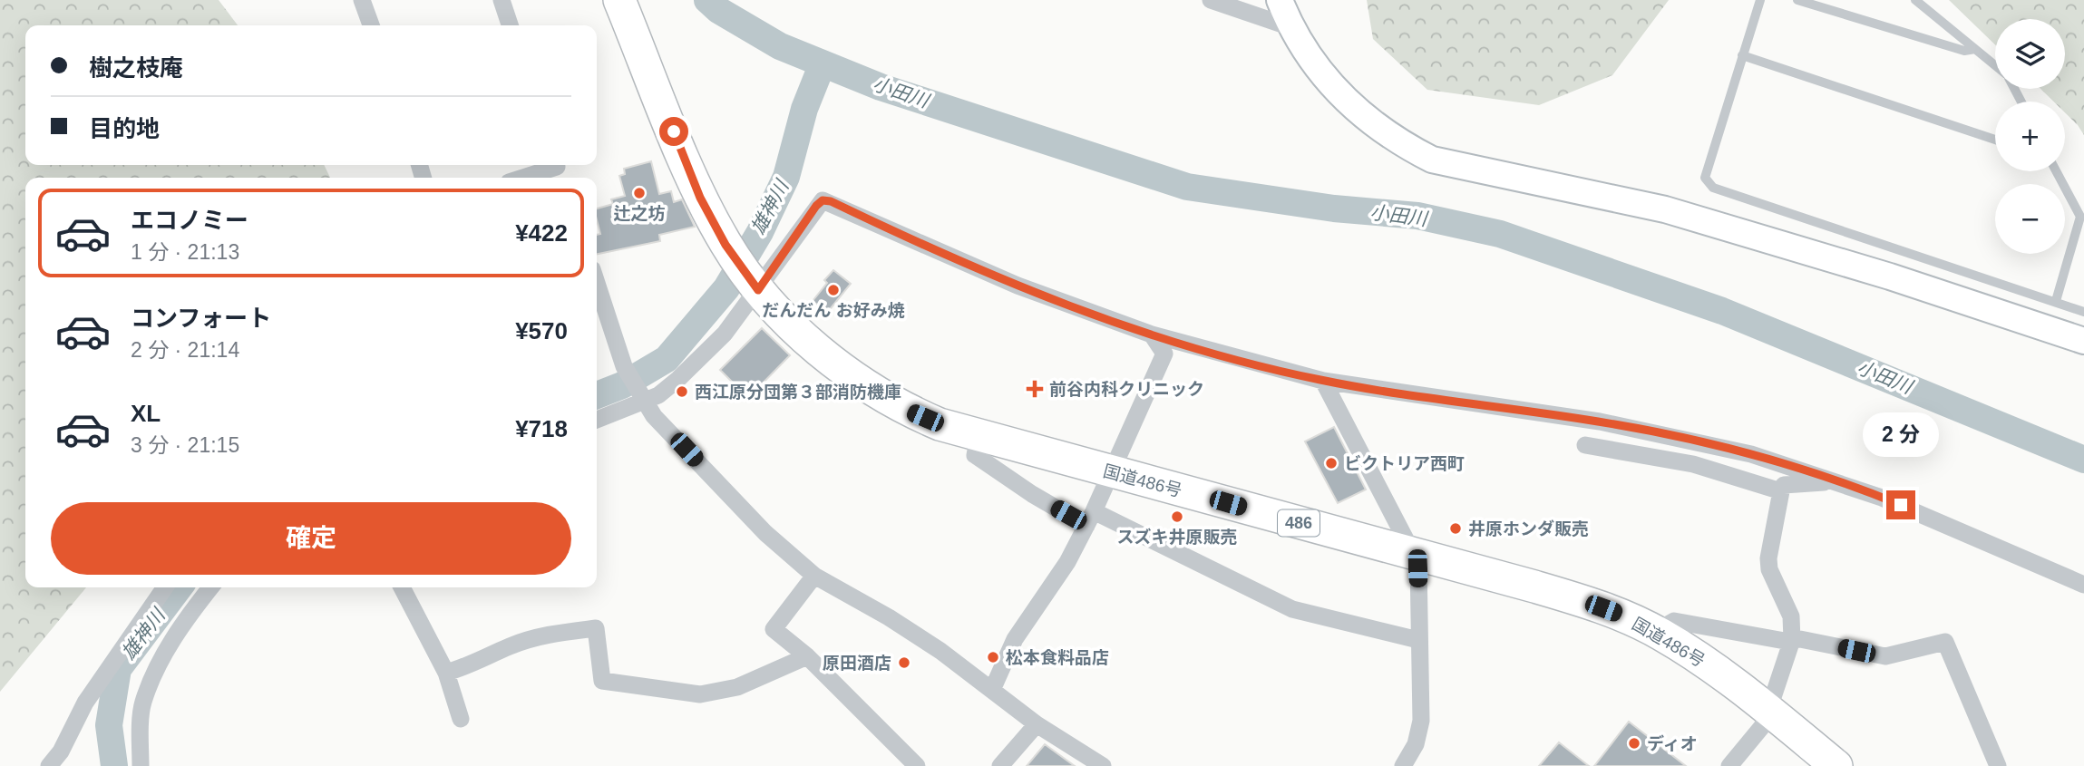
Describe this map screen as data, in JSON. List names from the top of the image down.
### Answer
{
  "streets": {
    "highway": ["国道486号", "486"]
  },
  "water": ["小田川", "雄神川"],
  "places": {
    "other": [
      "辻之坊",
      "だんだん お好み焼",
      "西江原分団第３部消防機庫",
      "ビクトリア西町",
      "スズキ井原販売",
      "井原ホンダ販売",
      "松本食料品店",
      "原田酒店",
      "ディオ"
    ],
    "health": ["前谷内科クリニック"]
  },
  "page": {
    "map_buttons": ["+", "−"],
    "banner": ["樹之枝庵", "目的地"],
    "list": [
      {
        "name": "エコノミー",
        "note": "1 分 · 21:13",
        "value": "¥422"
      },
      {
        "name": "コンフォート",
        "note": "2 分 · 21:14",
        "value": "¥570"
      },
      {
        "name": "XL",
        "note": "3 分 · 21:15",
        "value": "¥718"
      }
    ],
    "bubble": "2 分",
    "buttons": "確定"
  }
}
